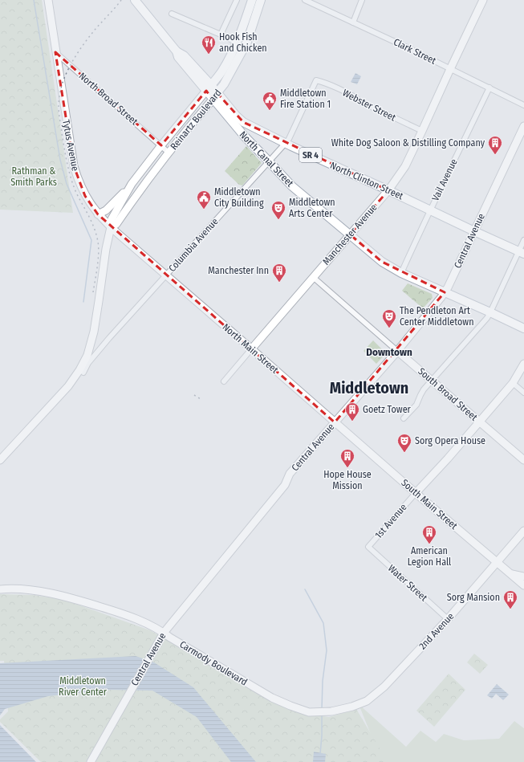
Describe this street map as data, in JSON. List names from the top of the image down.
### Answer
{
  "streets": {
    "main road": [
      "Reinartz Boulevard",
      "SR 4",
      "North Canal Street",
      "North Clinton Street"
    ],
    "street": [
      "Clark Street",
      "North Broad Street",
      "Webster Street",
      "Tytus Avenue",
      "Vail Avenue",
      "Manchester Avenue",
      "Central Avenue",
      "Columbia Avenue",
      "North Main Street",
      "South Broad Street",
      "South Main Street",
      "1st Avenue",
      "Water Street",
      "2nd Avenue",
      "Carmody Boulevard"
    ]
  },
  "crossings": [
    ["Clark Street", "Vail Avenue"],
    ["Clark Street", "Manchester Avenue"],
    ["North Broad Street", "Reinartz Boulevard"],
    ["North Broad Street", "Tytus Avenue"],
    ["Webster Street", "Manchester Avenue"],
    ["Webster Street", "Columbia Avenue"],
    ["Reinartz Boulevard", "Tytus Avenue"],
    ["Reinartz Boulevard", "SR 4"],
    ["Reinartz Boulevard", "North Canal Street"],
    ["Reinartz Boulevard", "North Clinton Street"],
    ["Reinartz Boulevard", "Columbia Avenue"],
    ["Tytus Avenue", "Columbia Avenue"],
    ["Tytus Avenue", "North Main Street"],
    ["SR 4", "North Canal Street"],
    ["SR 4", "North Clinton Street"],
    ["SR 4", "Central Avenue"],
    ["North Canal Street", "Vail Avenue"],
    ["North Canal Street", "North Clinton Street"],
    ["North Canal Street", "Manchester Avenue"],
    ["North Canal Street", "Central Avenue"],
    ["North Canal Street", "Columbia Avenue"],
    ["Vail Avenue", "North Clinton Street"],
    ["North Clinton Street", "Manchester Avenue"],
    ["North Clinton Street", "Central Avenue"],
    ["North Clinton Street", "Columbia Avenue"],
    ["Manchester Avenue", "North Main Street"],
    ["Manchester Avenue", "South Broad Street"],
    ["Central Avenue", "North Main Street"],
    ["Central Avenue", "South Broad Street"],
    ["Central Avenue", "South Main Street"],
    ["Central Avenue", "Carmody Boulevard"],
    ["Columbia Avenue", "North Main Street"],
    ["North Main Street", "South Main Street"],
    ["South Broad Street", "1st Avenue"],
    ["South Main Street", "1st Avenue"],
    ["South Main Street", "2nd Avenue"],
    ["1st Avenue", "Water Street"],
    ["Water Street", "2nd Avenue"],
    ["2nd Avenue", "Carmody Boulevard"]
  ],
  "districts": ["Downtown", "Middletown"],
  "parks": ["Rathman & Smith Parks", "Middletown River Center"],
  "places": {
    "restaurant": ["Hook Fish and Chicken"],
    "public building": ["Middletown Fire Station 1", "Middletown City Building"],
    "building": [
      "White Dog Saloon & Distilling Company",
      "Manchester Inn",
      "Goetz Tower",
      "Hope House Mission",
      "American Legion Hall",
      "Sorg Mansion"
    ],
    "theatre": ["Middletown Arts Center", "The Pendleton Art Center Middletown", "Sorg Opera House"]
  }
}
